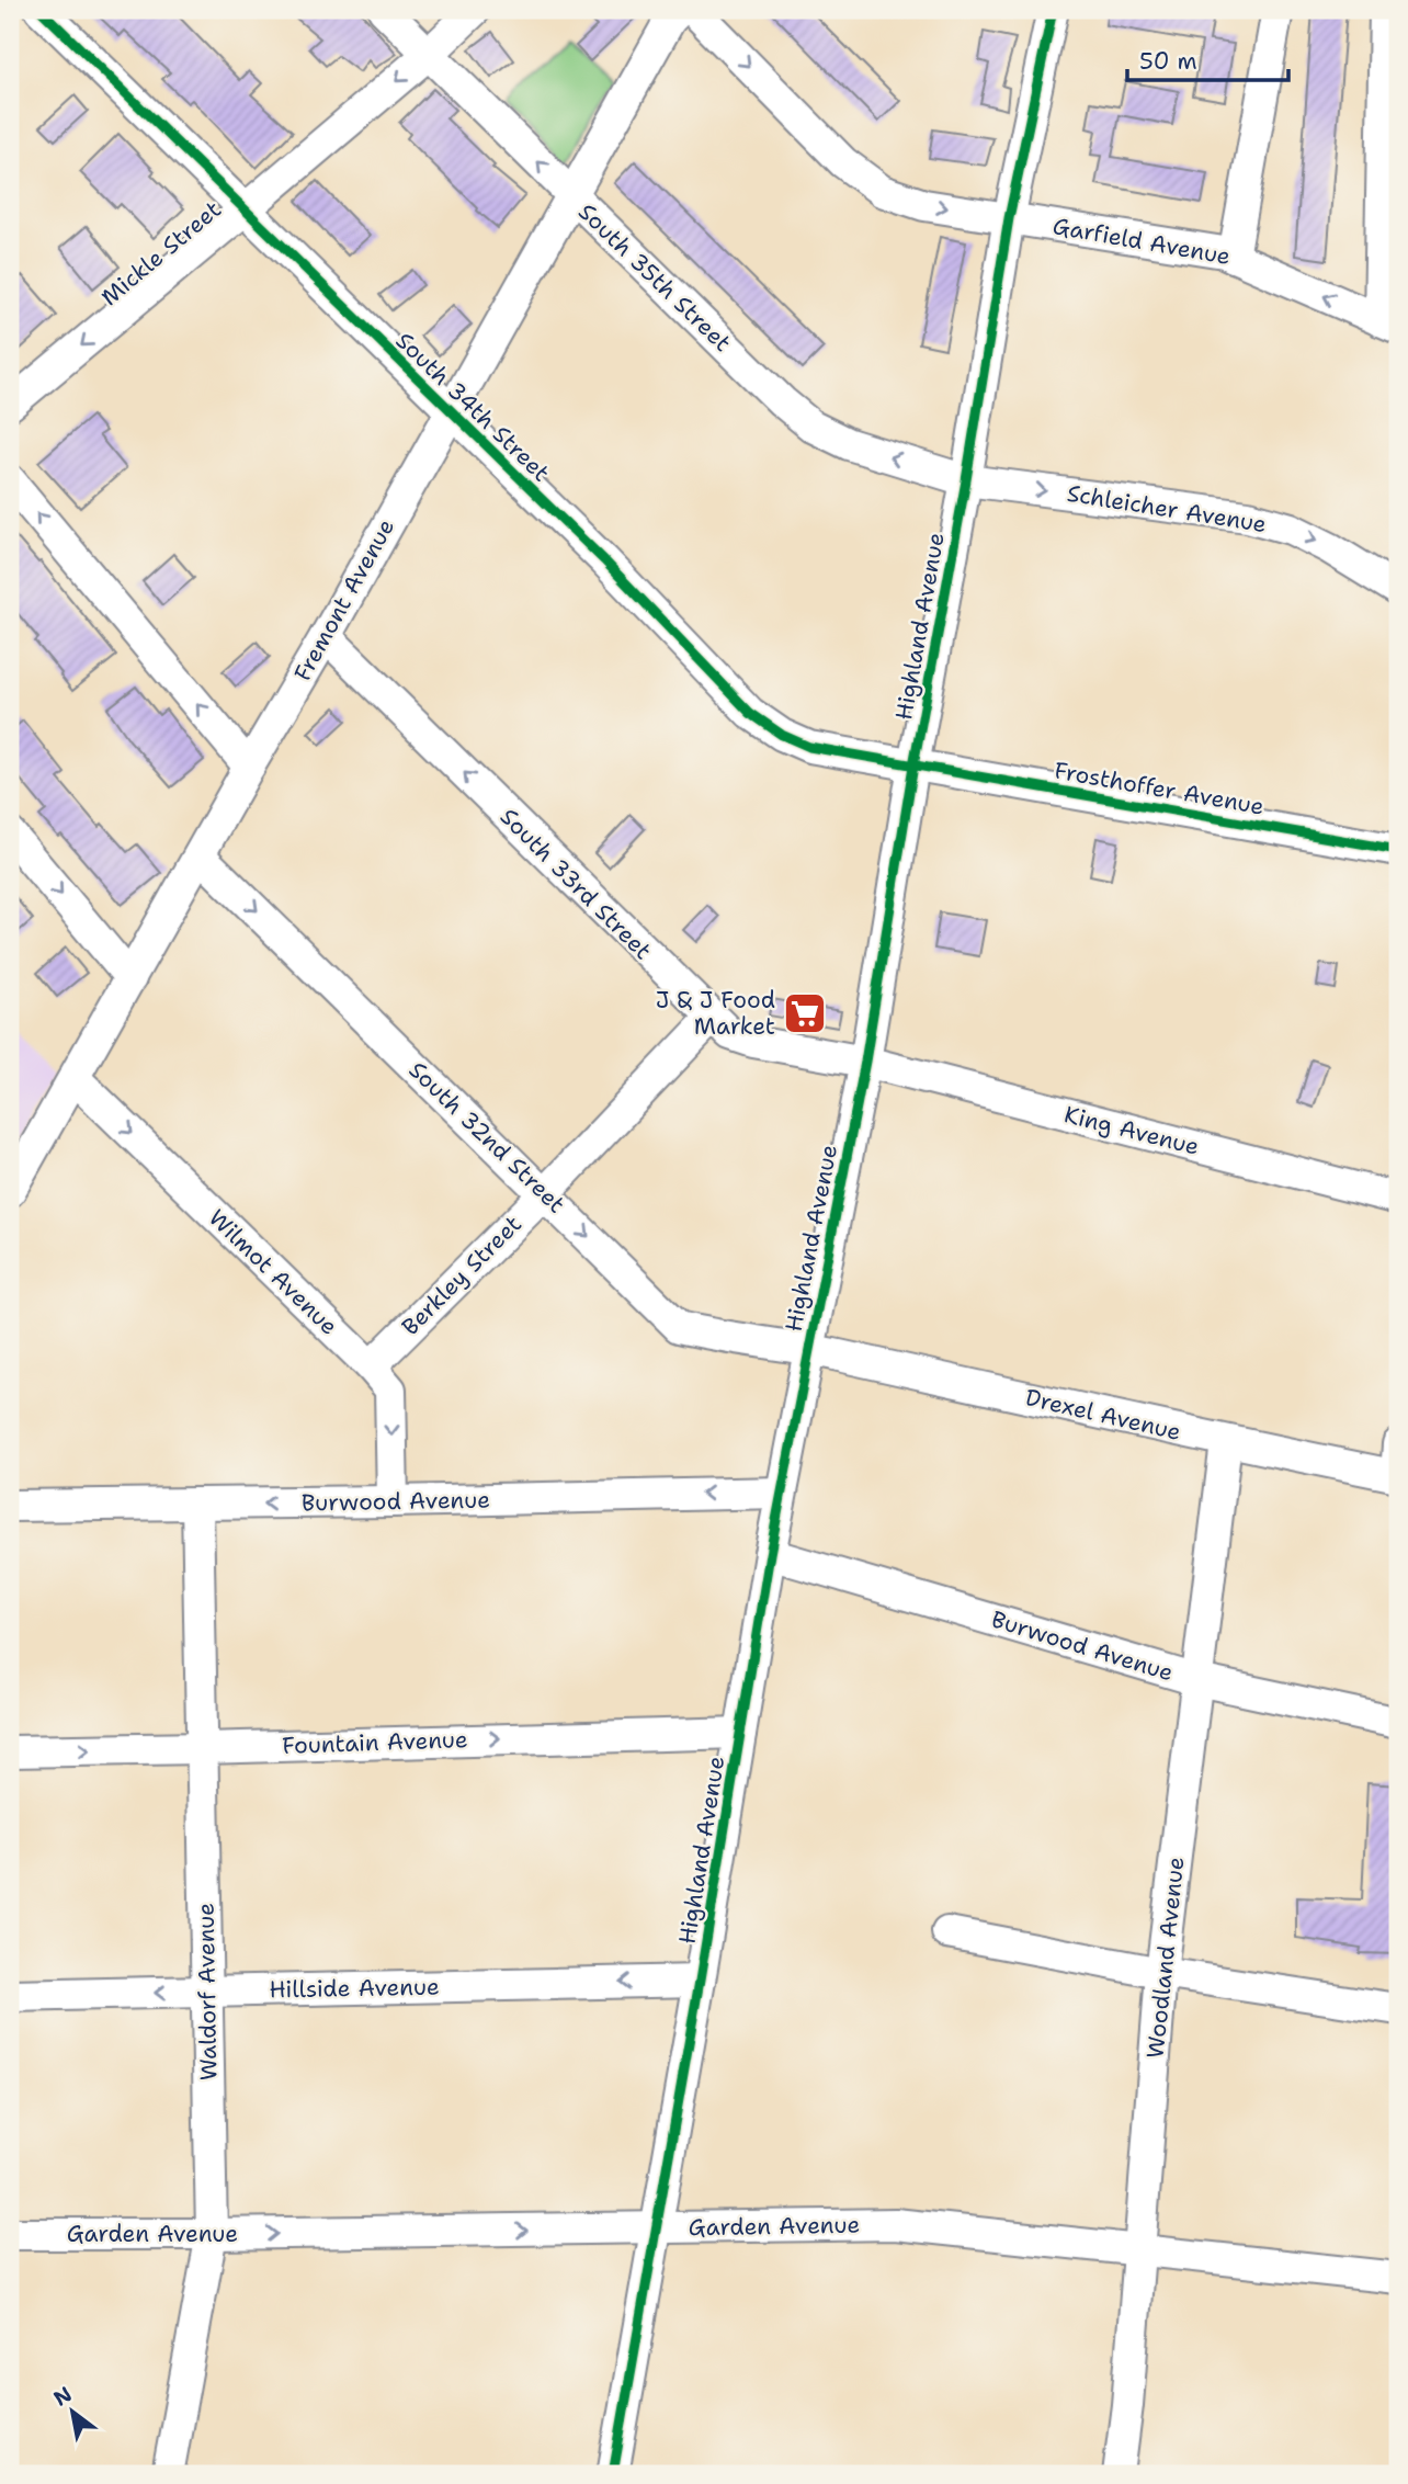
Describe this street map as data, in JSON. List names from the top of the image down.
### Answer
{
  "streets": {
    "street": [
      "Garfield Avenue",
      "Mickle Street",
      "South 35th Street",
      "South 34th Street",
      "Schleicher Avenue",
      "Fremont Avenue",
      "Highland Avenue",
      "Frosthoffer Avenue",
      "South 33rd Street",
      "King Avenue",
      "South 32nd Street",
      "Wilmot Avenue",
      "Berkley Street",
      "Drexel Avenue",
      "Burwood Avenue",
      "Fountain Avenue",
      "Woodland Avenue",
      "Hillside Avenue",
      "Waldorf Avenue",
      "Garden Avenue"
    ]
  },
  "crossings": [
    ["Garfield Avenue", "Highland Avenue"],
    ["Mickle Street", "South 35th Street"],
    ["Mickle Street", "South 34th Street"],
    ["South 35th Street", "Schleicher Avenue"],
    ["South 35th Street", "Fremont Avenue"],
    ["South 35th Street", "Highland Avenue"],
    ["South 34th Street", "Fremont Avenue"],
    ["South 34th Street", "Highland Avenue"],
    ["South 34th Street", "Frosthoffer Avenue"],
    ["Schleicher Avenue", "Highland Avenue"],
    ["Fremont Avenue", "South 33rd Street"],
    ["Fremont Avenue", "South 32nd Street"],
    ["Fremont Avenue", "Wilmot Avenue"],
    ["Highland Avenue", "Frosthoffer Avenue"],
    ["Highland Avenue", "South 33rd Street"],
    ["Highland Avenue", "King Avenue"],
    ["Highland Avenue", "South 32nd Street"],
    ["Highland Avenue", "Drexel Avenue"],
    ["Highland Avenue", "Burwood Avenue"],
    ["Highland Avenue", "Fountain Avenue"],
    ["Highland Avenue", "Hillside Avenue"],
    ["Highland Avenue", "Garden Avenue"],
    ["South 33rd Street", "King Avenue"],
    ["South 33rd Street", "Berkley Street"],
    ["South 32nd Street", "Berkley Street"],
    ["South 32nd Street", "Drexel Avenue"],
    ["Wilmot Avenue", "Berkley Street"],
    ["Wilmot Avenue", "Burwood Avenue"],
    ["Drexel Avenue", "Woodland Avenue"],
    ["Burwood Avenue", "Woodland Avenue"],
    ["Burwood Avenue", "Waldorf Avenue"],
    ["Fountain Avenue", "Waldorf Avenue"],
    ["Woodland Avenue", "Garden Avenue"],
    ["Hillside Avenue", "Waldorf Avenue"],
    ["Waldorf Avenue", "Garden Avenue"]
  ],
  "one_way": [
    "Mickle Street",
    "South 35th Street",
    "Schleicher Avenue",
    "South 33rd Street",
    "South 32nd Street",
    "Wilmot Avenue",
    "Burwood Avenue",
    "Fountain Avenue",
    "Hillside Avenue"
  ],
  "places": {
    "supermarket": ["J & J Food Market"]
  },
  "scale_bar": "50 m",
  "north": "top left"
}
